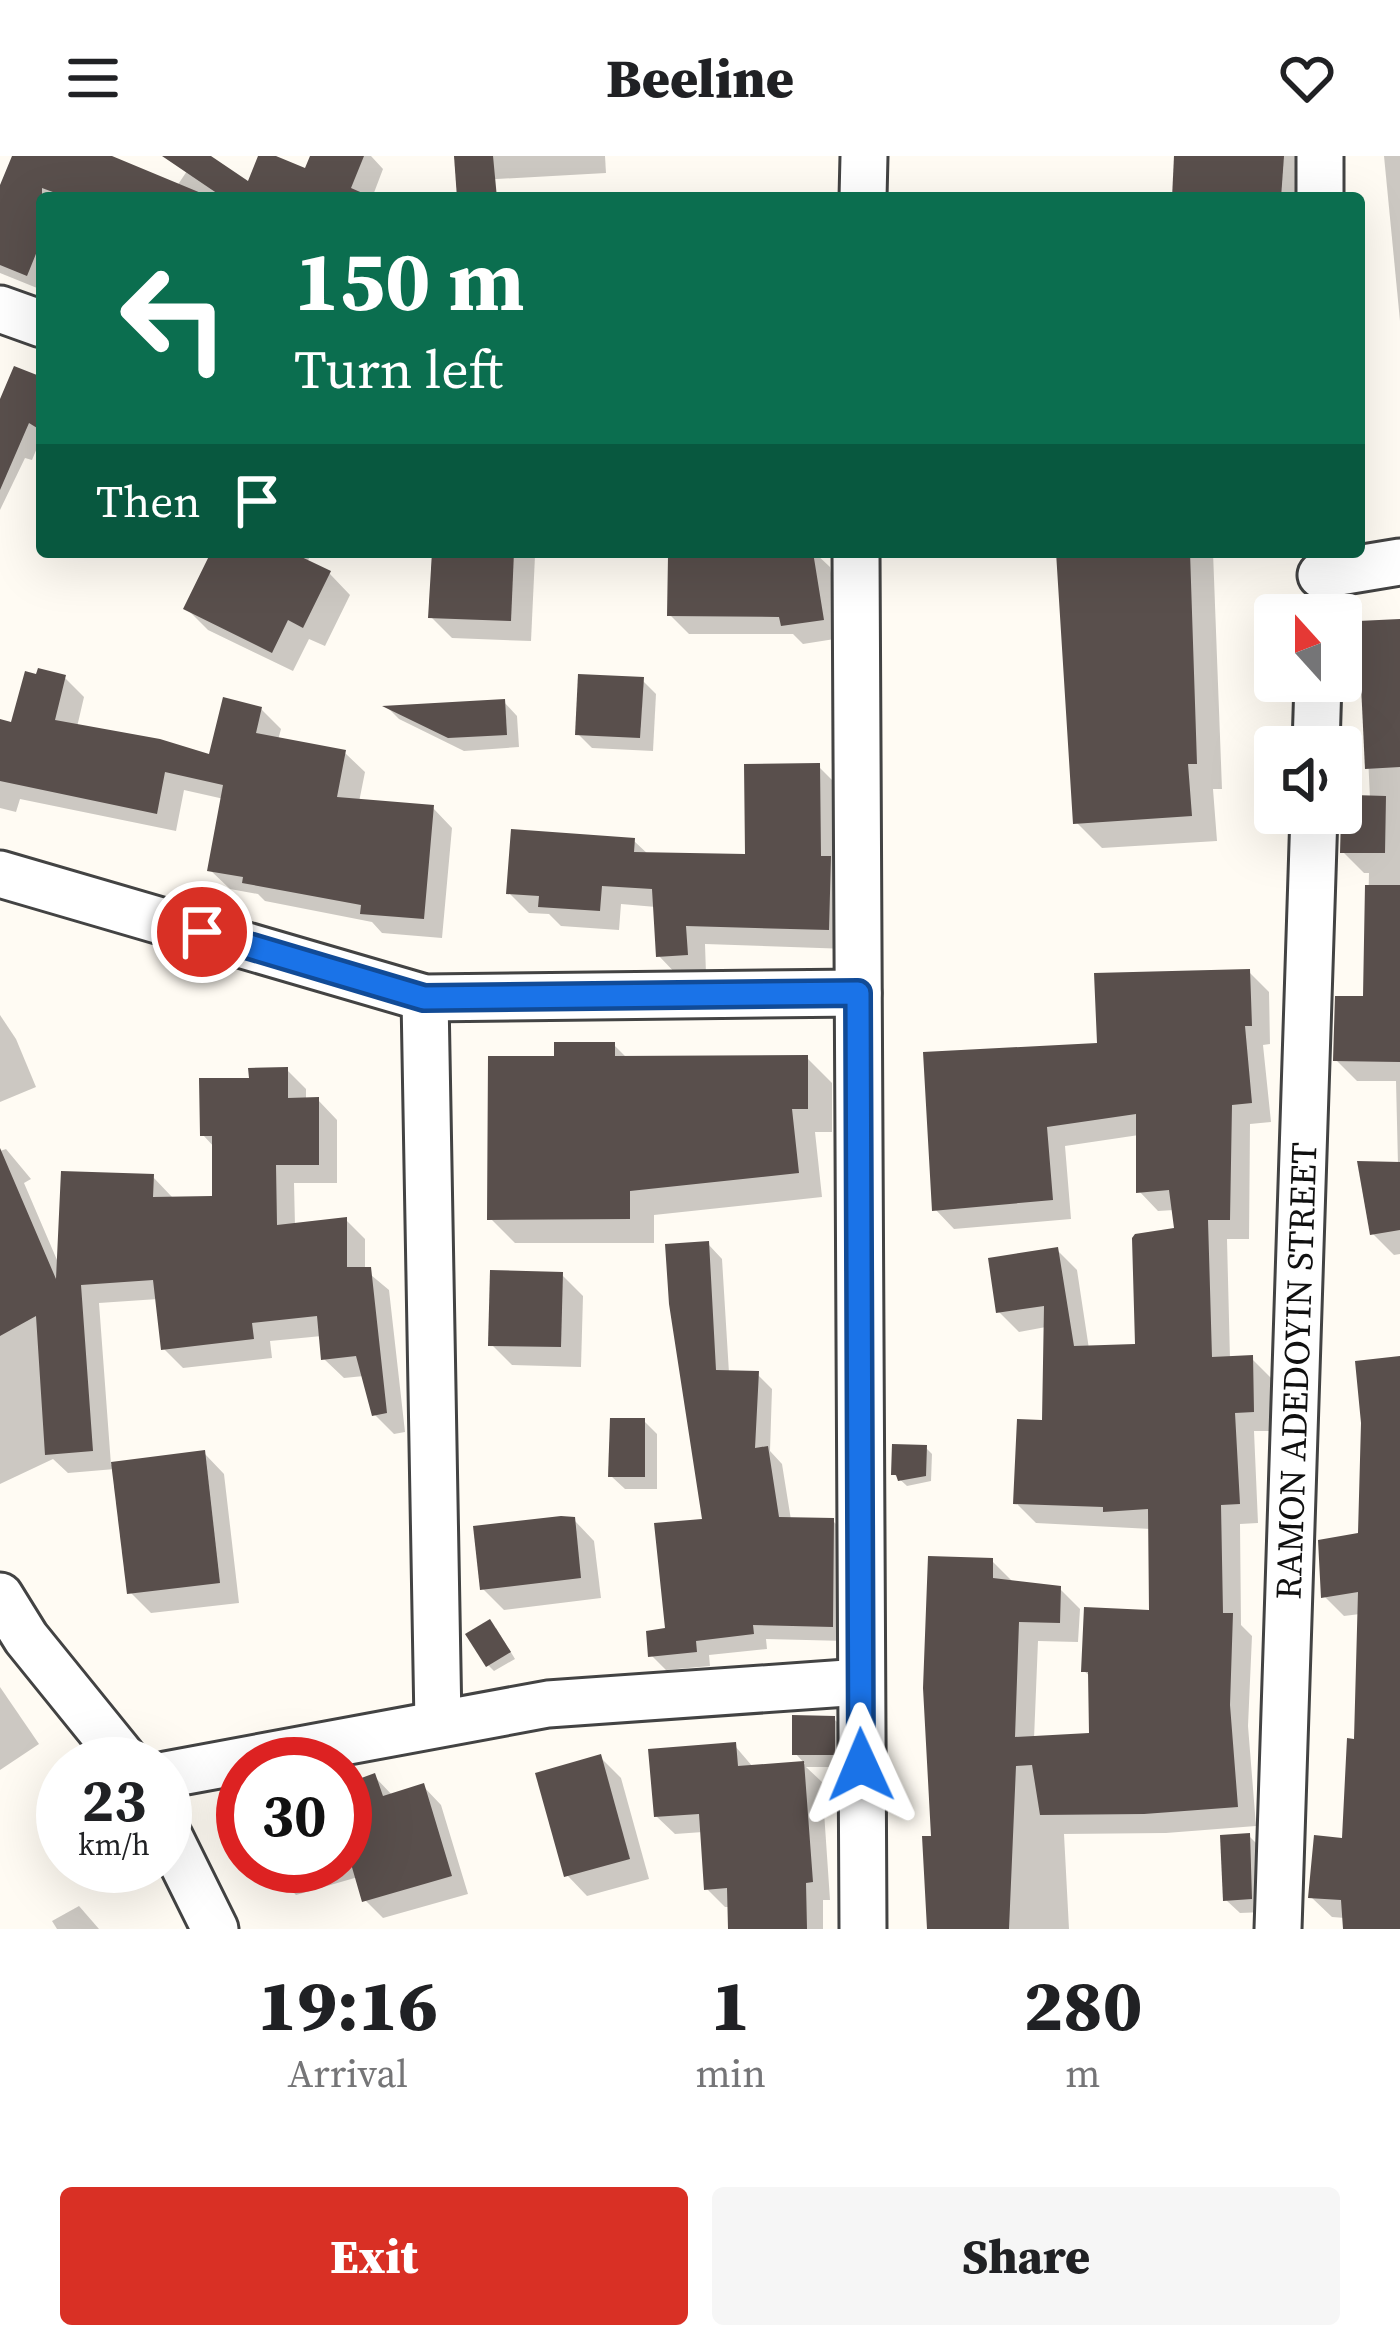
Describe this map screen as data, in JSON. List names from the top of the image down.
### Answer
{
  "streets": {
    "street": ["RAMON ADEDOYIN STREET"]
  },
  "north": "top",
  "page": {
    "header": "Beeline",
    "turn": ["150 m", "Turn left"],
    "then": "Then",
    "speed": "23 km/h",
    "limit": "30",
    "eta": [
      "19:16",
      "Arrival",
      "1",
      "min",
      "280",
      "m"
    ],
    "buttons": ["Exit", "Share"]
  }
}
